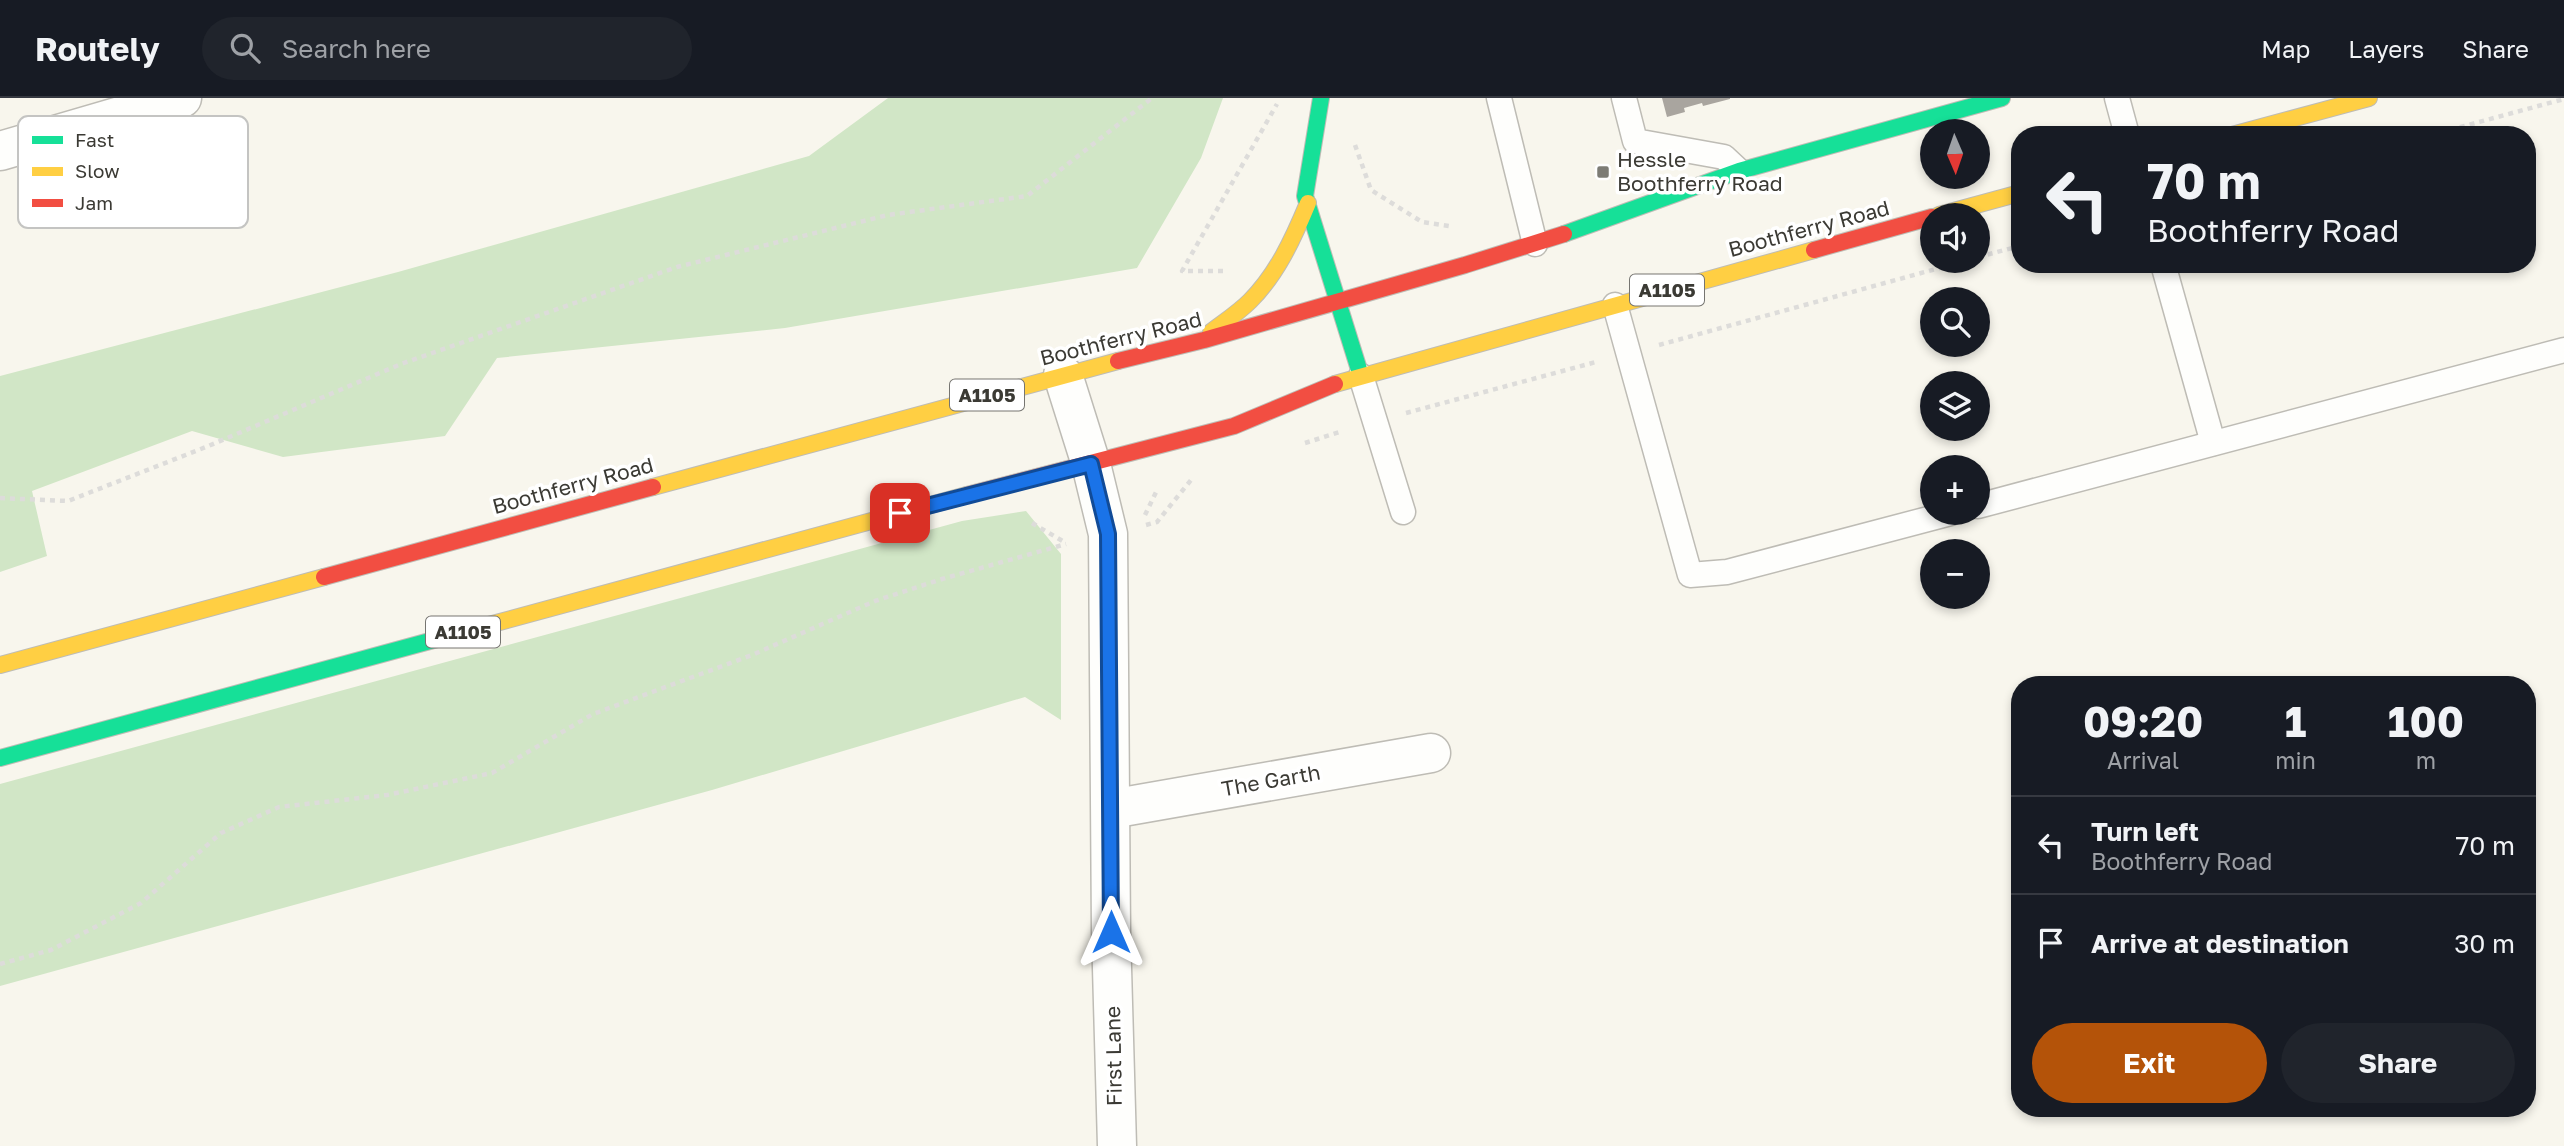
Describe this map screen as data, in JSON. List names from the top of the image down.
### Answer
{
  "streets": {
    "main road": ["Boothferry Road", "A1105"],
    "street": ["The Garth", "First Lane"]
  },
  "crossings": [
    ["Boothferry Road", "First Lane"],
    ["The Garth", "First Lane"]
  ],
  "places": {
    "transit": ["Hessle Boothferry Road"]
  },
  "legend": ["Fast", "Slow", "Jam"],
  "north": "bottom",
  "page": {
    "header": "Routely",
    "search": "Search here",
    "nav": ["Map", "Layers", "Share"],
    "map_buttons": ["+", "−"],
    "turn": ["70 m", "Boothferry Road"],
    "eta": [
      "09:20",
      "Arrival",
      "1",
      "min",
      "100",
      "m"
    ],
    "list": [
      {
        "name": "Turn left",
        "note": "Boothferry Road",
        "value": "70 m"
      },
      {
        "name": "Arrive at destination",
        "value": "30 m"
      }
    ],
    "buttons": ["Exit", "Share"]
  }
}
